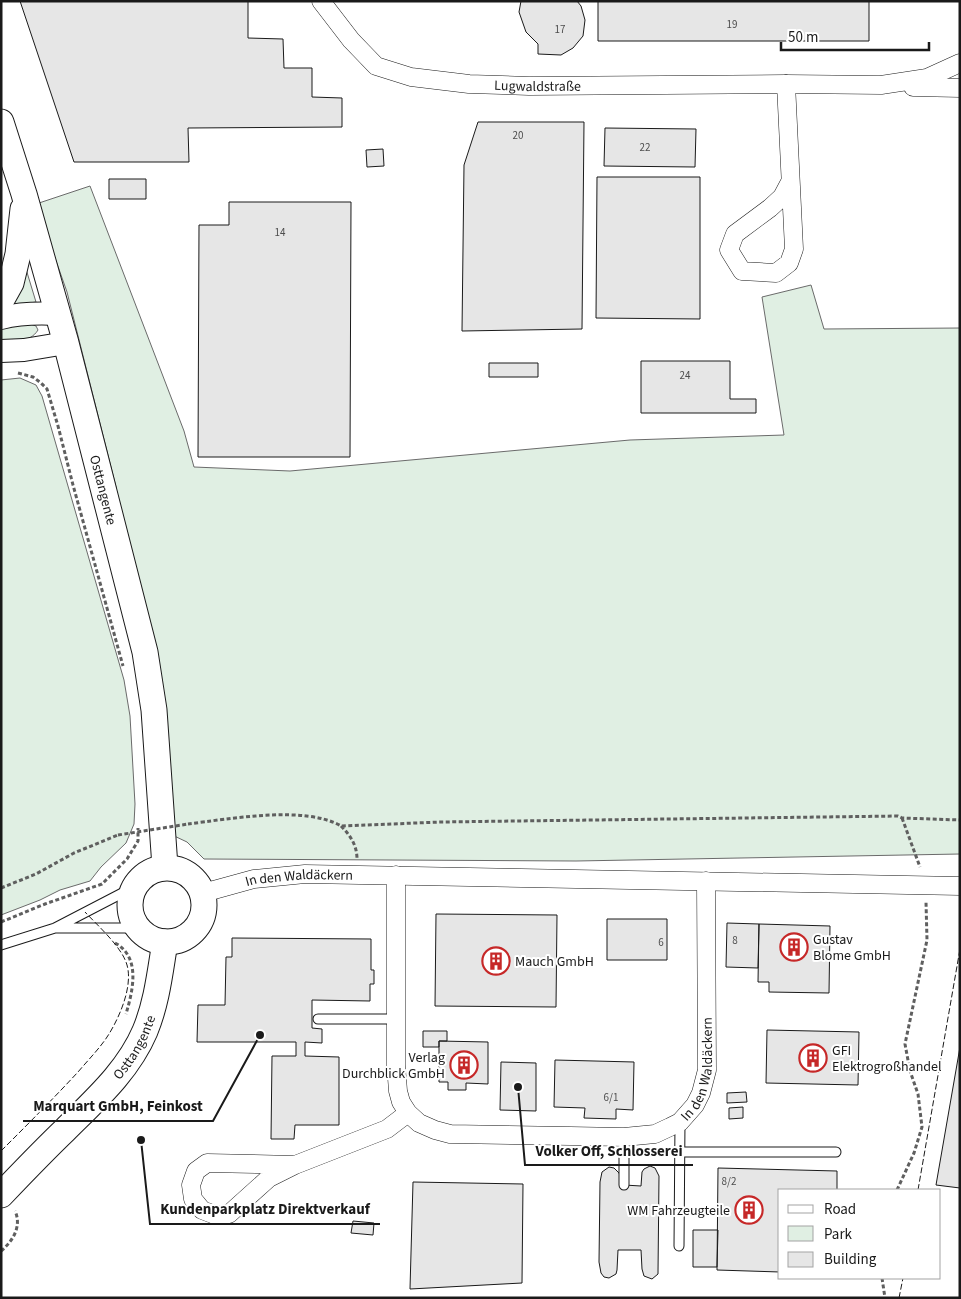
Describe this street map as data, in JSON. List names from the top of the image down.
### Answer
{
  "streets": {
    "main road": ["Osttangente"],
    "street": ["Lugwaldstraße", "In den Waldäckern"]
  },
  "crossings": [
    ["Osttangente", "In den Waldäckern"]
  ],
  "places": {
    "building": [
      "Gustav Blome GmbH",
      "Mauch GmbH",
      "GFI Elektrogroßhandel",
      "Verlag Durchblick GmbH",
      "WM Fahrzeugteile"
    ],
    "other": ["Marquart GmbH, Feinkost", "Volker Off, Schlosserei", "Kundenparkplatz Direktverkauf"]
  },
  "house_numbers": [
    "19",
    "17",
    "20",
    "22",
    "14",
    "24",
    "8",
    "6",
    "6/1",
    "8/2"
  ],
  "legend": ["Road", "Park", "Building"],
  "scale_bar": "50 m"
}
